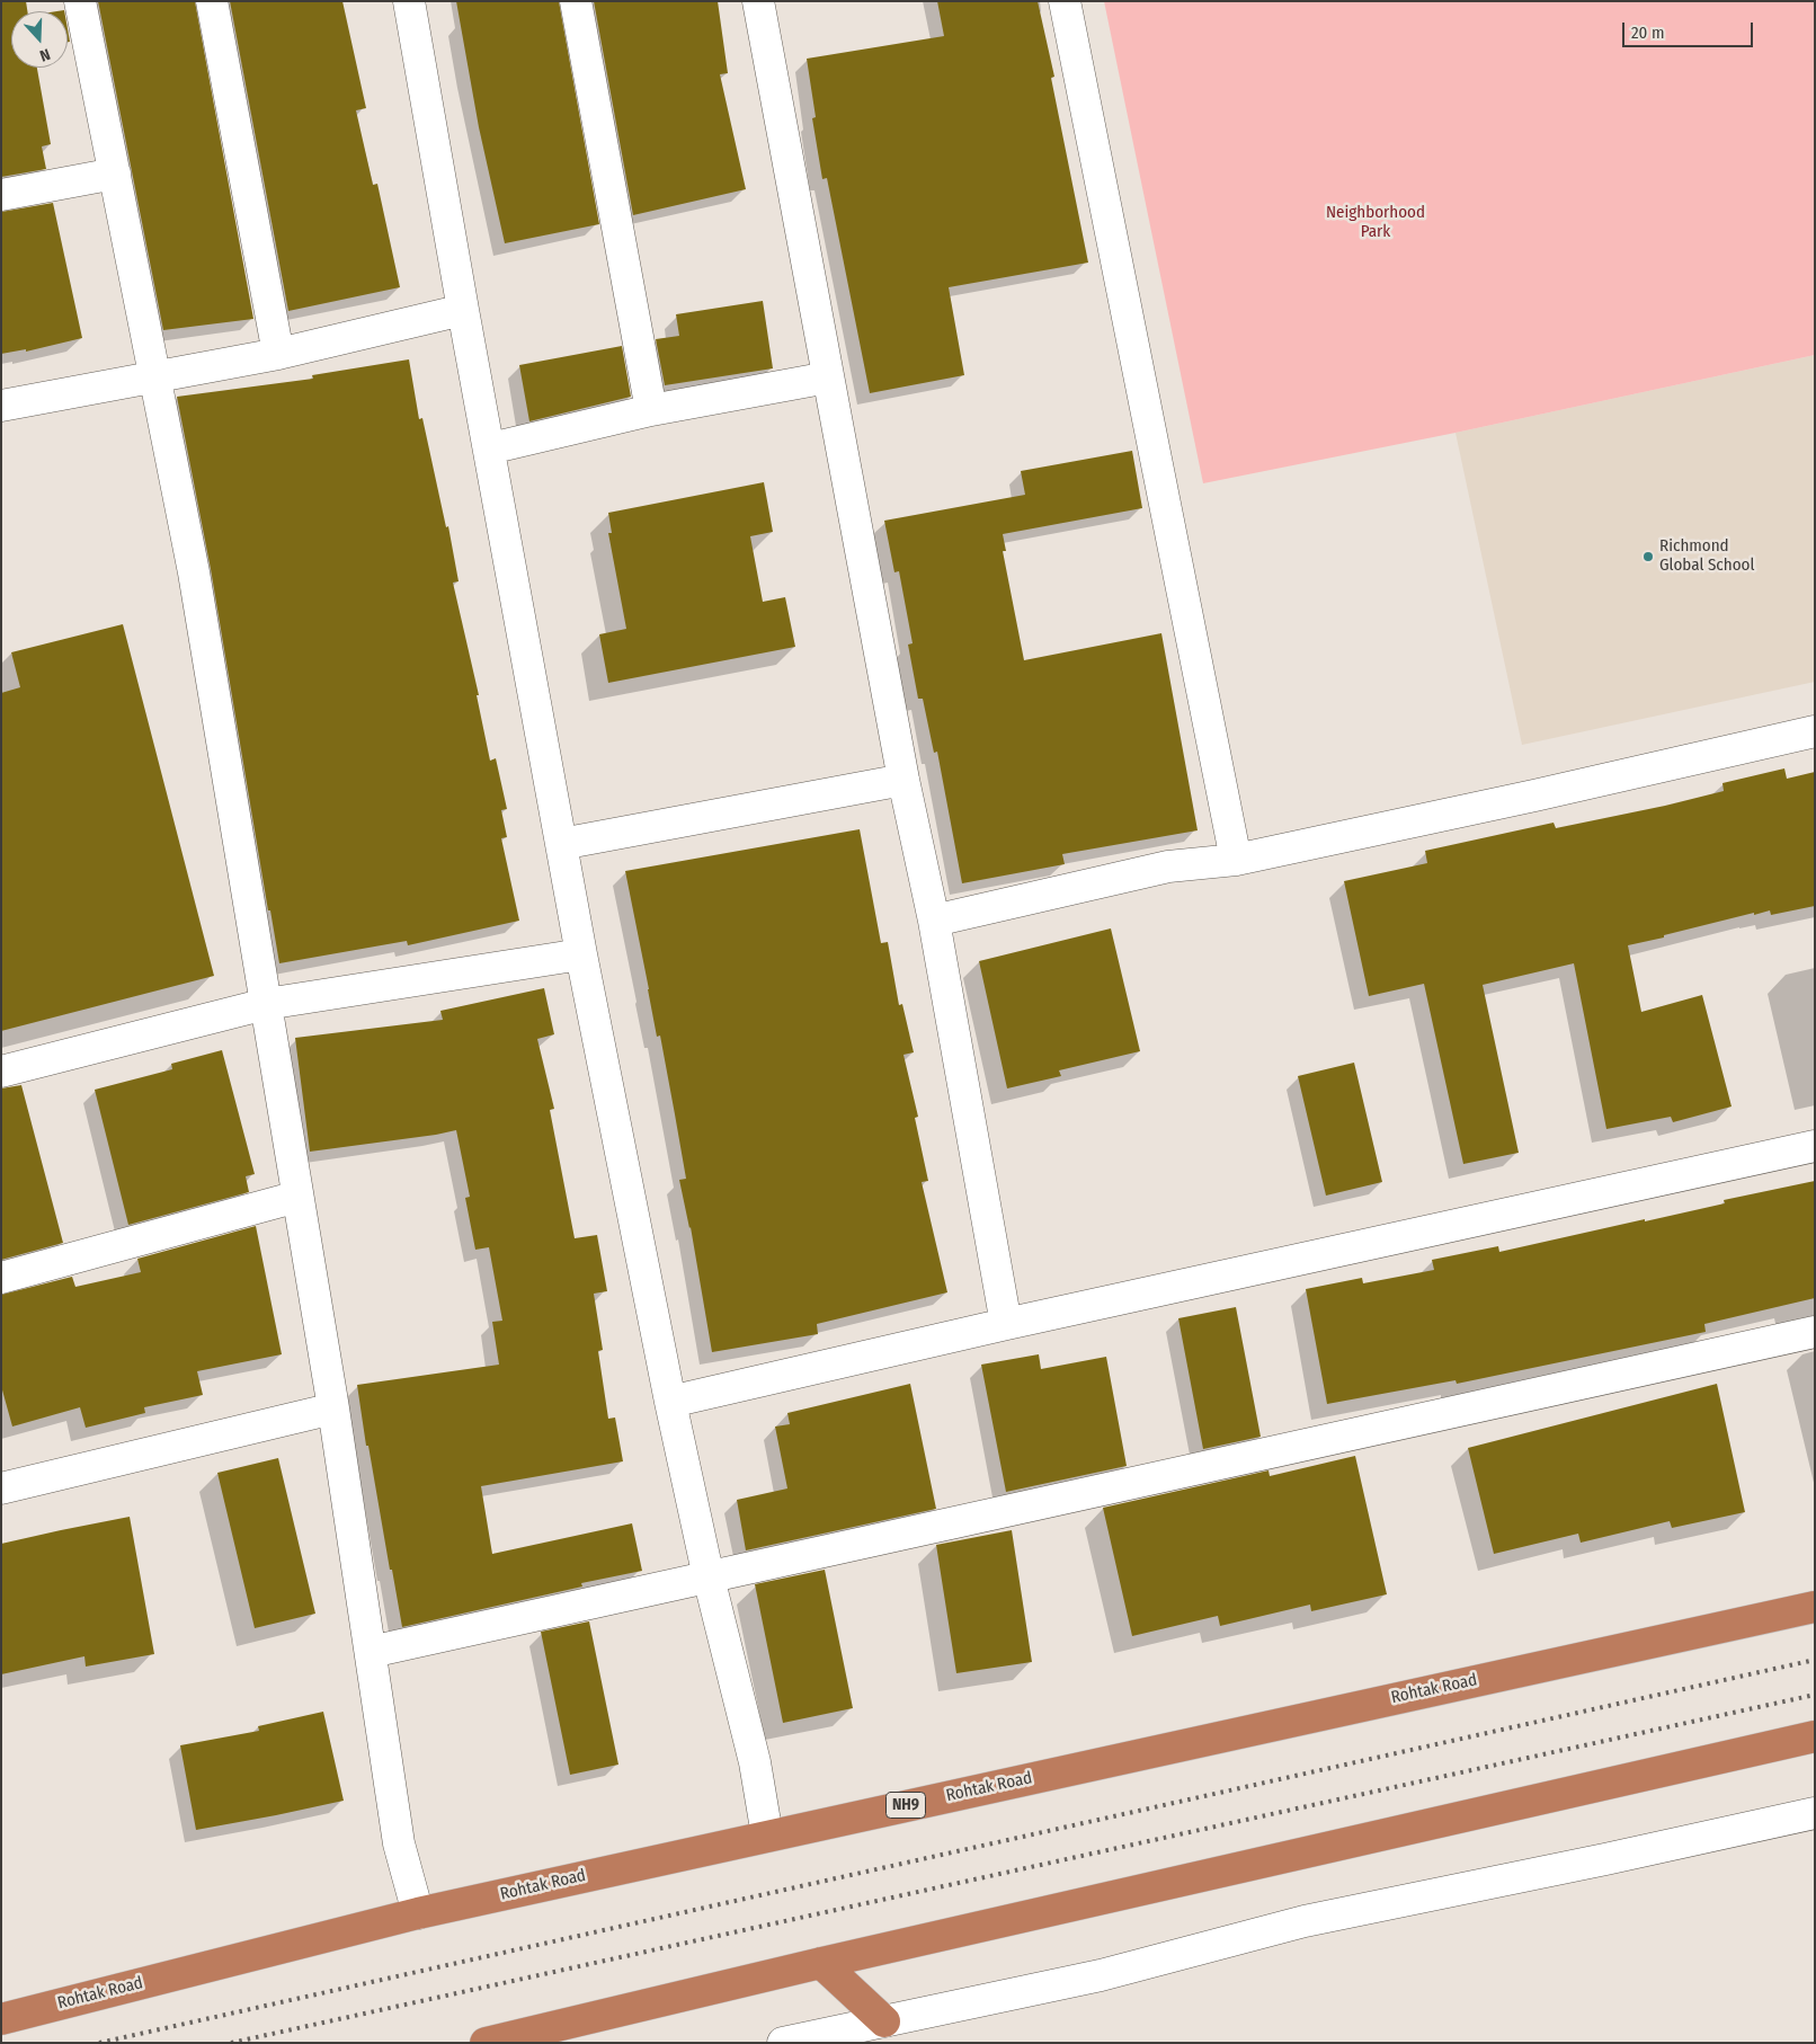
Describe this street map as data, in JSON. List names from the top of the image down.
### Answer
{
  "streets": {
    "highway": ["Rohtak Road", "NH9"]
  },
  "parks": ["Neighborhood Park"],
  "places": ["Richmond Global School"],
  "scale_bar": "20 m",
  "north": "bottom"
}
